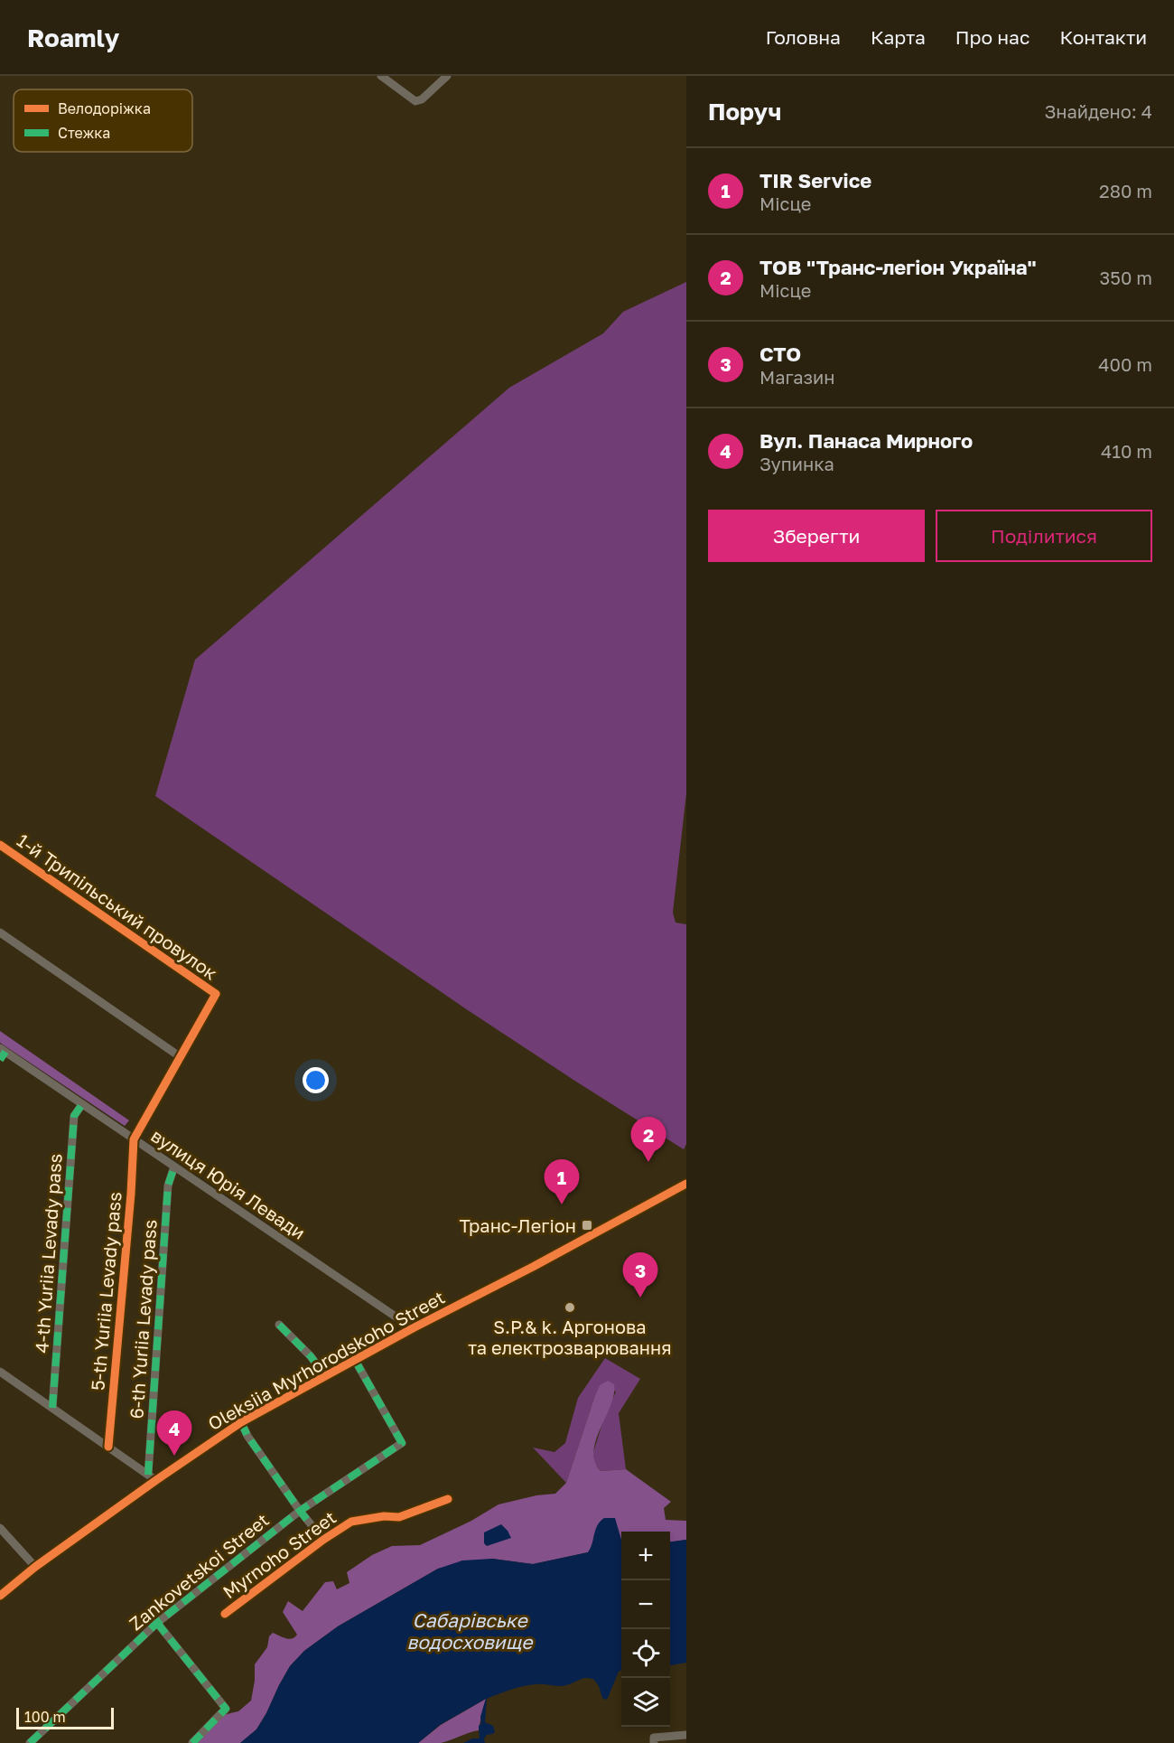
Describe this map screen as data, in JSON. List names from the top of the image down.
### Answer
{
  "streets": {
    "street": [
      "1-й Трипільський провулок",
      "вулиця Юрія Левади",
      "4-th Yuriia Levady pass",
      "5-th Yuriia Levady pass",
      "6-th Yuriia Levady pass",
      "Oleksiia Myrhorodskoho Street",
      "Myrnoho Street",
      "Zankovetskoi Street"
    ]
  },
  "crossings": [
    ["вулиця Юрія Левади", "4-th Yuriia Levady pass"],
    ["вулиця Юрія Левади", "5-th Yuriia Levady pass"],
    ["вулиця Юрія Левади", "6-th Yuriia Levady pass"],
    ["вулиця Юрія Левади", "Oleksiia Myrhorodskoho Street"],
    ["Oleksiia Myrhorodskoho Street", "Myrnoho Street"],
    ["Oleksiia Myrhorodskoho Street", "Zankovetskoi Street"],
    ["Myrnoho Street", "Zankovetskoi Street"]
  ],
  "water": ["Сабарівське водосховище"],
  "places": {
    "transit": ["Транс-Легіон"],
    "other": ["S.P.& k. Аргонова та електрозварювання"]
  },
  "legend": ["Велодоріжка", "Стежка"],
  "scale_bar": "100 m",
  "page": {
    "header": "Roamly",
    "nav": [
      "Головна",
      "Карта",
      "Про нас",
      "Контакти"
    ],
    "heading": ["Поруч", "Знайдено: 4"],
    "list": [
      {
        "mark": "1",
        "name": "TIR Service",
        "note": "Місце",
        "value": "280 m"
      },
      {
        "mark": "2",
        "name": "ТОВ \"Транс-легіон Україна\"",
        "note": "Місце",
        "value": "350 m"
      },
      {
        "mark": "3",
        "name": "СТО",
        "note": "Магазин",
        "value": "400 m"
      },
      {
        "mark": "4",
        "name": "Вул. Панаса Мирного",
        "note": "Зупинка",
        "value": "410 m"
      }
    ],
    "buttons": ["Зберегти", "Поділитися"],
    "pins": [
      "2",
      "1",
      "3",
      "4"
    ],
    "map_buttons": ["+", "−"],
    "scale": "100 m"
  }
}
